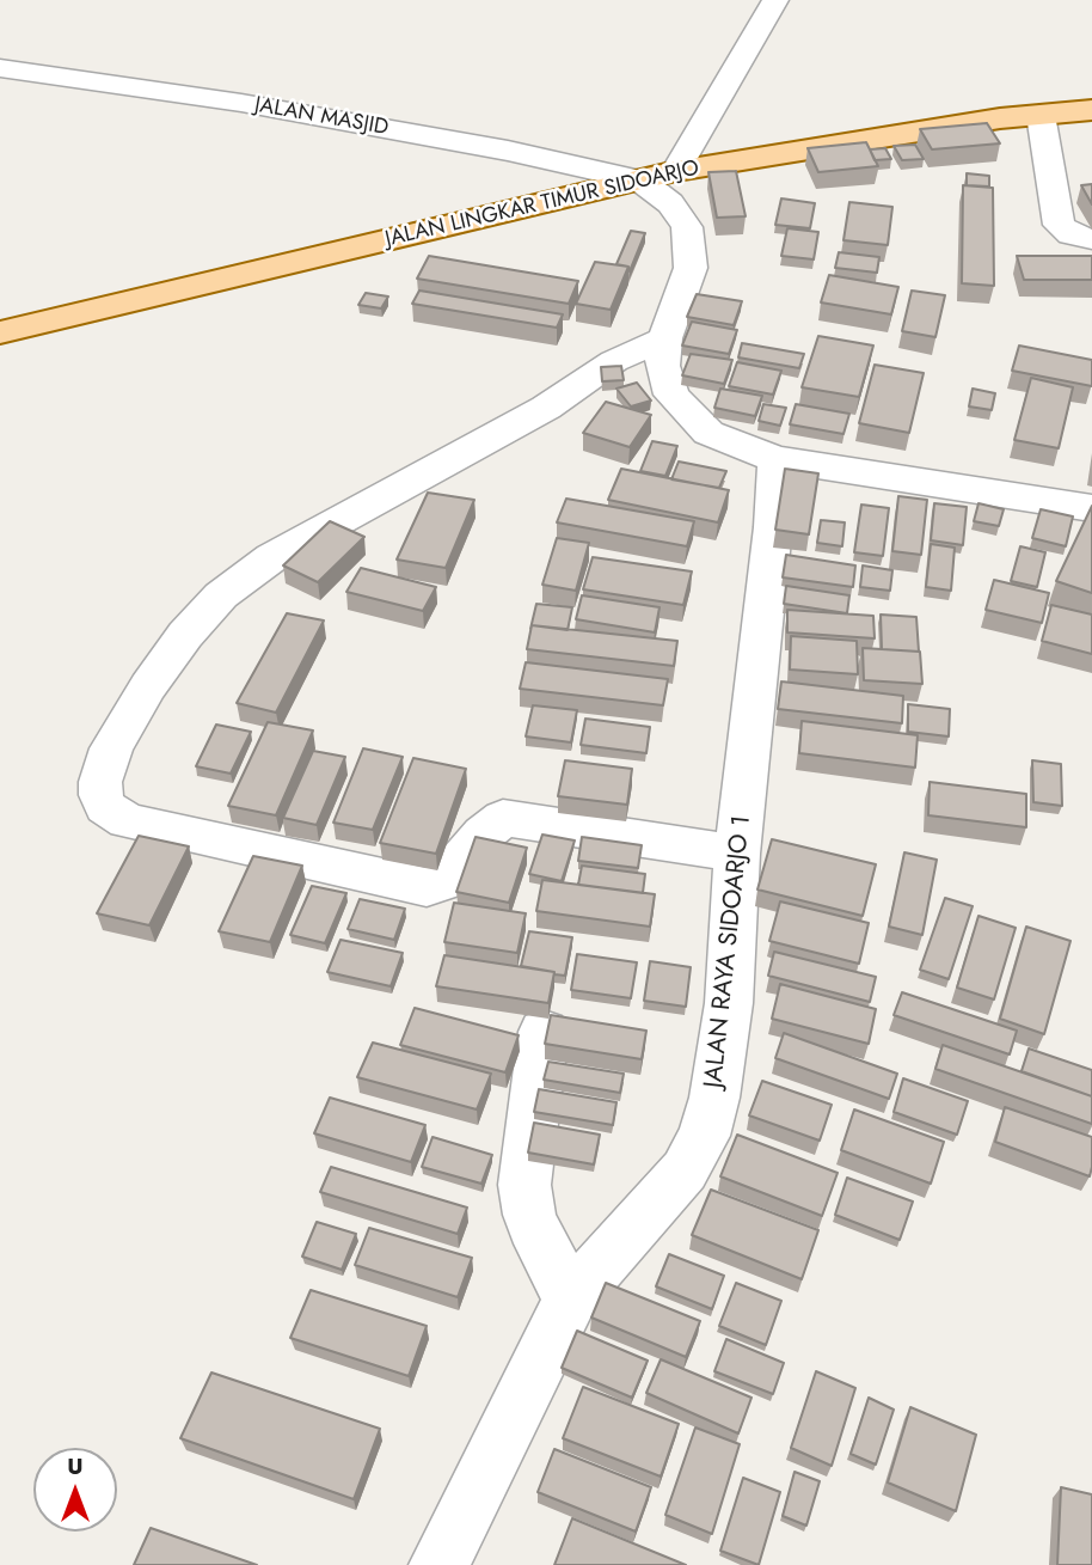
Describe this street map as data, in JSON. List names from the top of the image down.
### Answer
{
  "streets": {
    "main road": ["JALAN LINGKAR TIMUR SIDOARJO"],
    "street": ["JALAN MASJID", "JALAN RAYA SIDOARJO 1"]
  },
  "crossings": [
    ["JALAN MASJID", "JALAN LINGKAR TIMUR SIDOARJO"]
  ],
  "north": "top"
}
